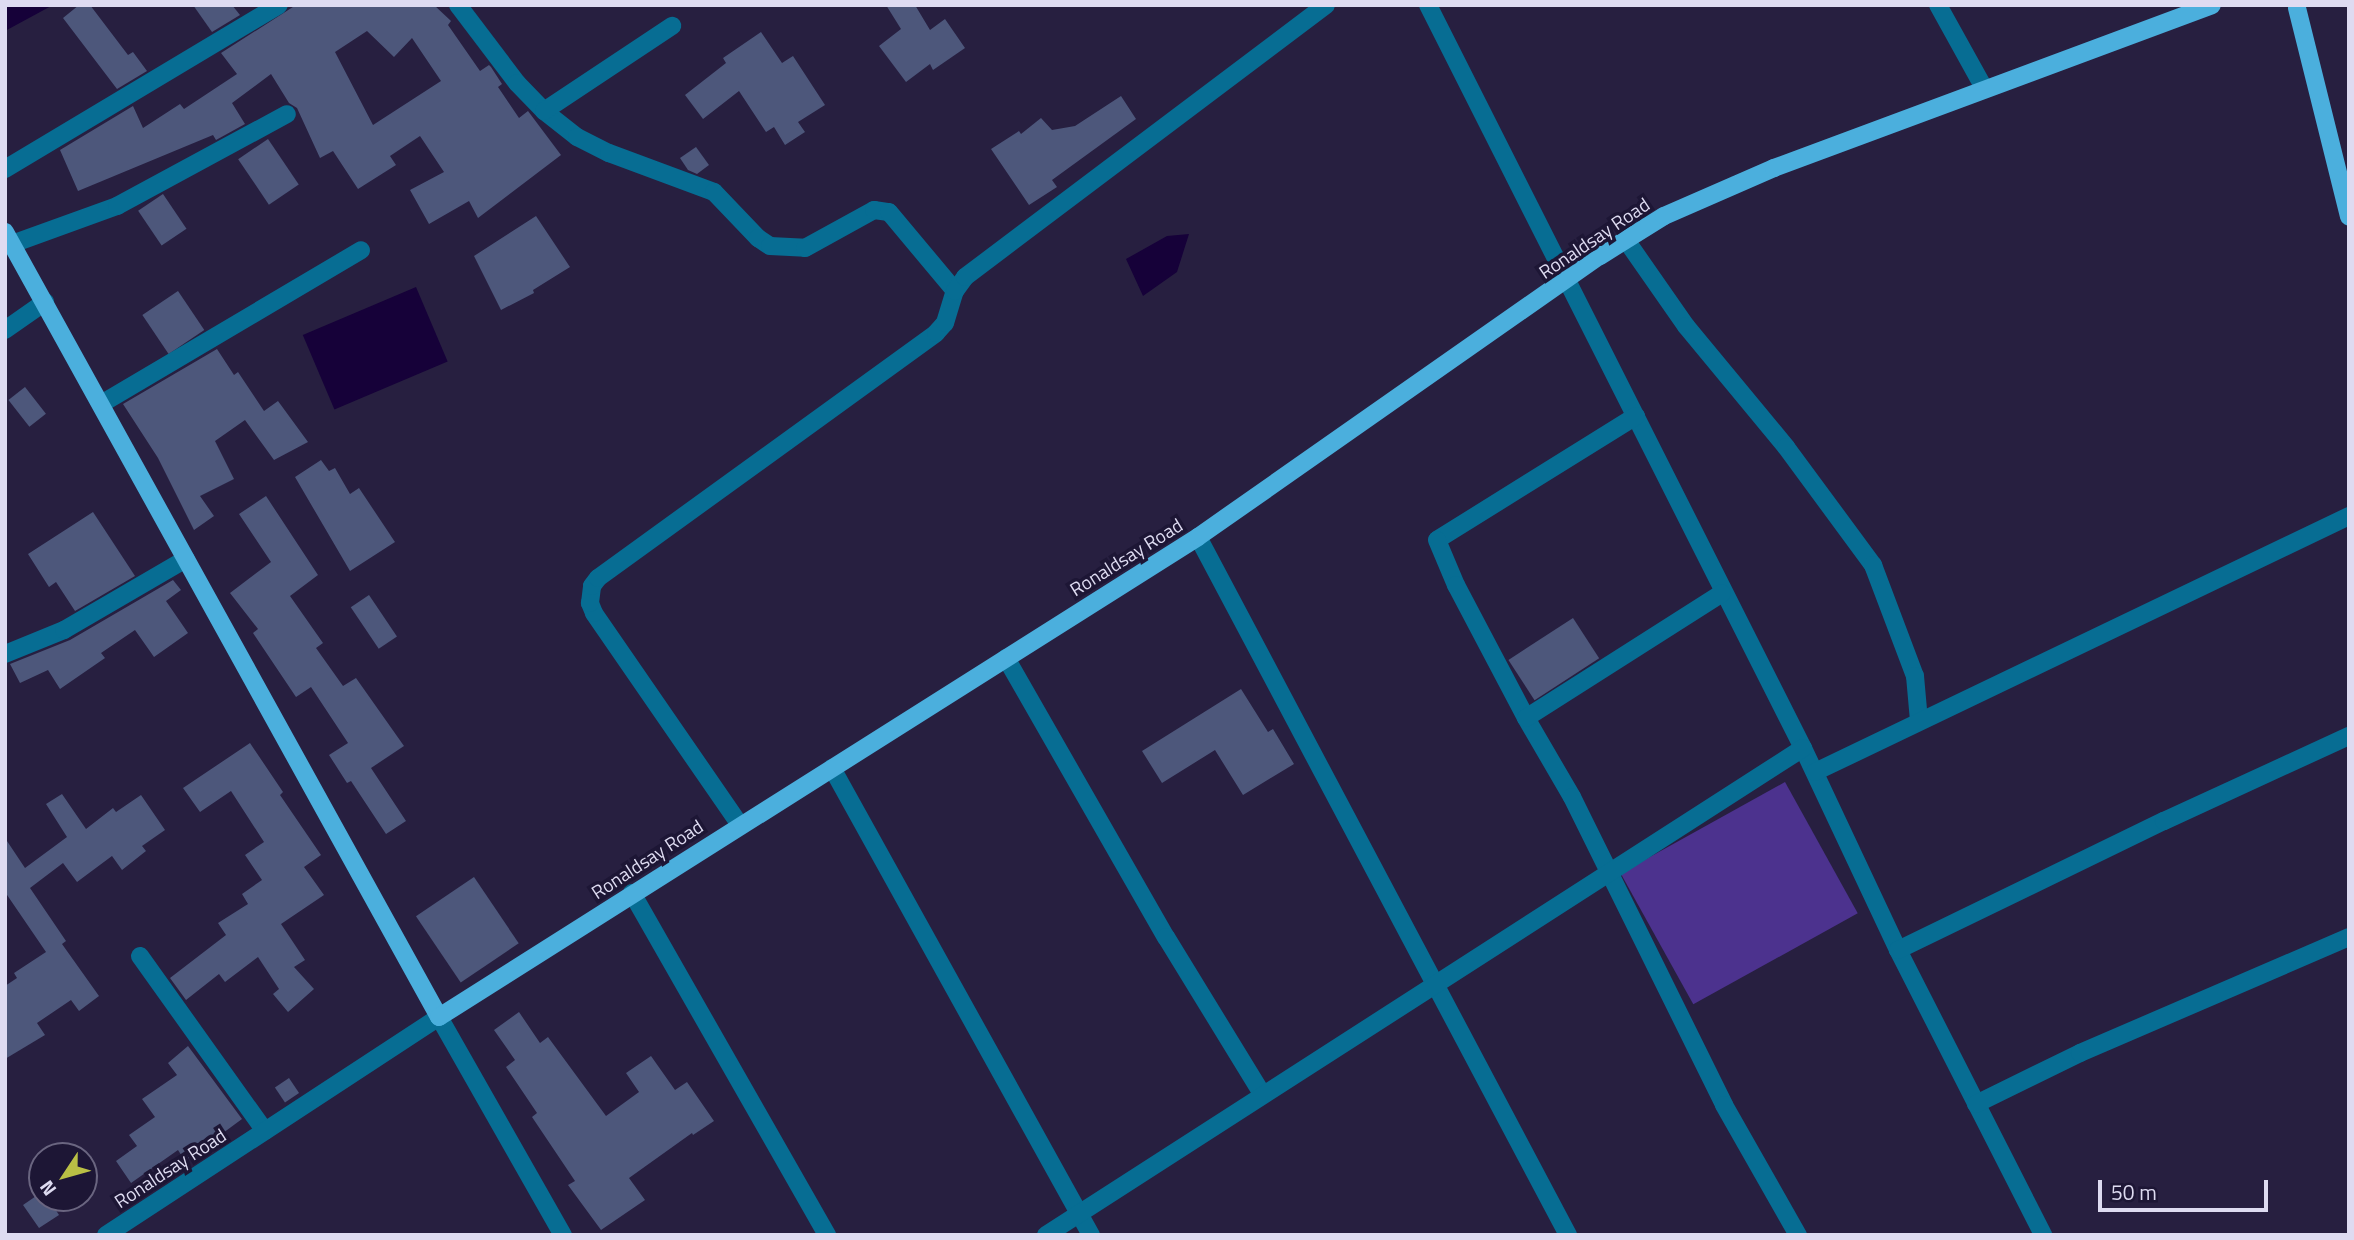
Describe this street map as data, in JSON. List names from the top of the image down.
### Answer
{
  "streets": {
    "main road": ["Ronaldsay Road"]
  },
  "scale_bar": "50 m",
  "north": "bottom left"
}
